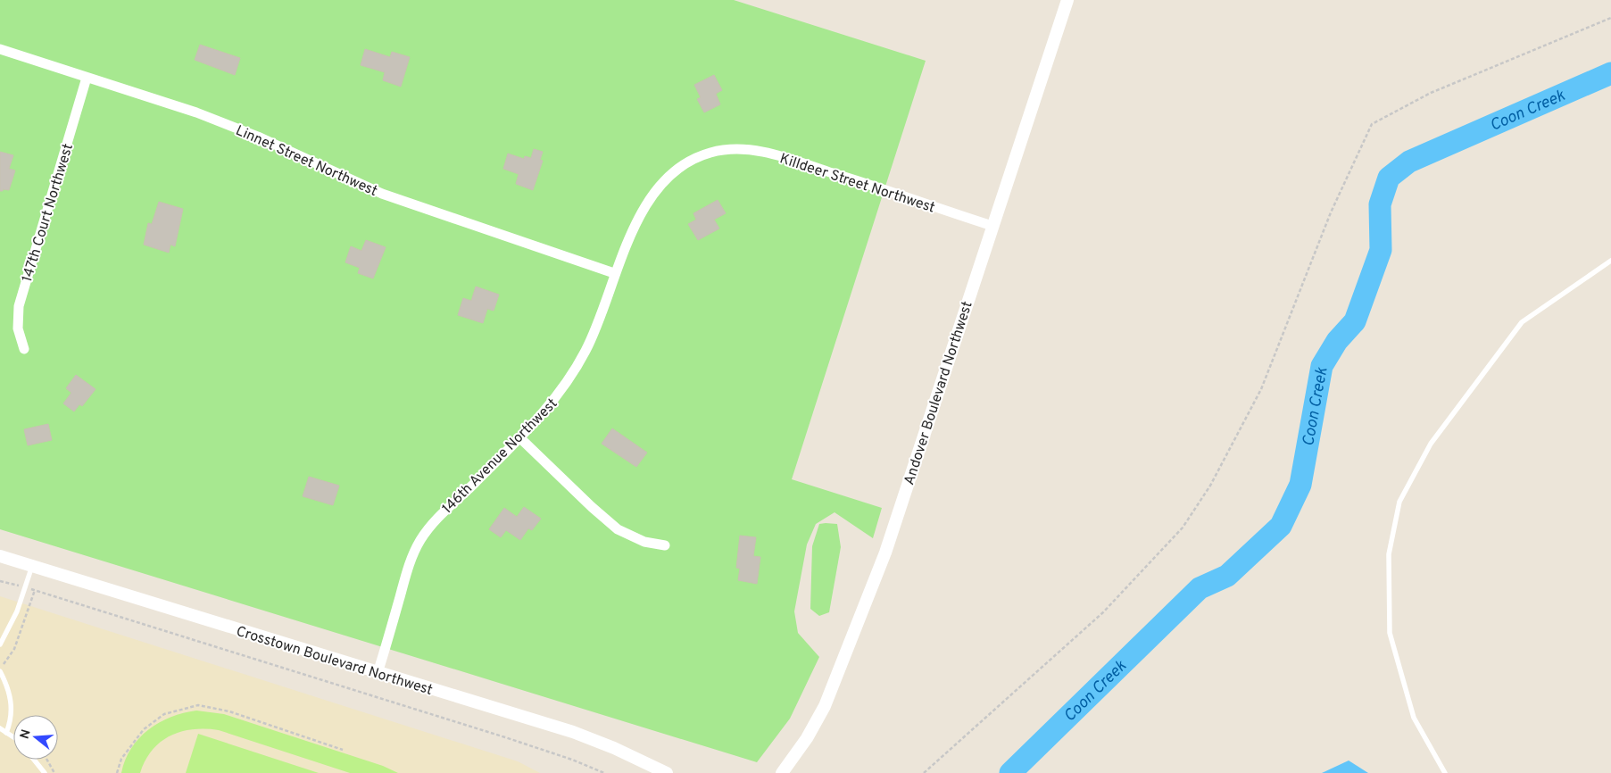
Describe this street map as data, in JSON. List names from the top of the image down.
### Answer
{
  "streets": {
    "street": [
      "Linnet Street Northwest",
      "Killdeer Street Northwest",
      "147th Court Northwest",
      "Andover Boulevard Northwest",
      "146th Avenue Northwest",
      "Crosstown Boulevard Northwest"
    ]
  },
  "crossings": [
    ["Linnet Street Northwest", "147th Court Northwest"],
    ["Linnet Street Northwest", "146th Avenue Northwest"],
    ["Killdeer Street Northwest", "Andover Boulevard Northwest"],
    ["Killdeer Street Northwest", "146th Avenue Northwest"],
    ["146th Avenue Northwest", "Crosstown Boulevard Northwest"]
  ],
  "water": ["Coon Creek"],
  "north": "left"
}
